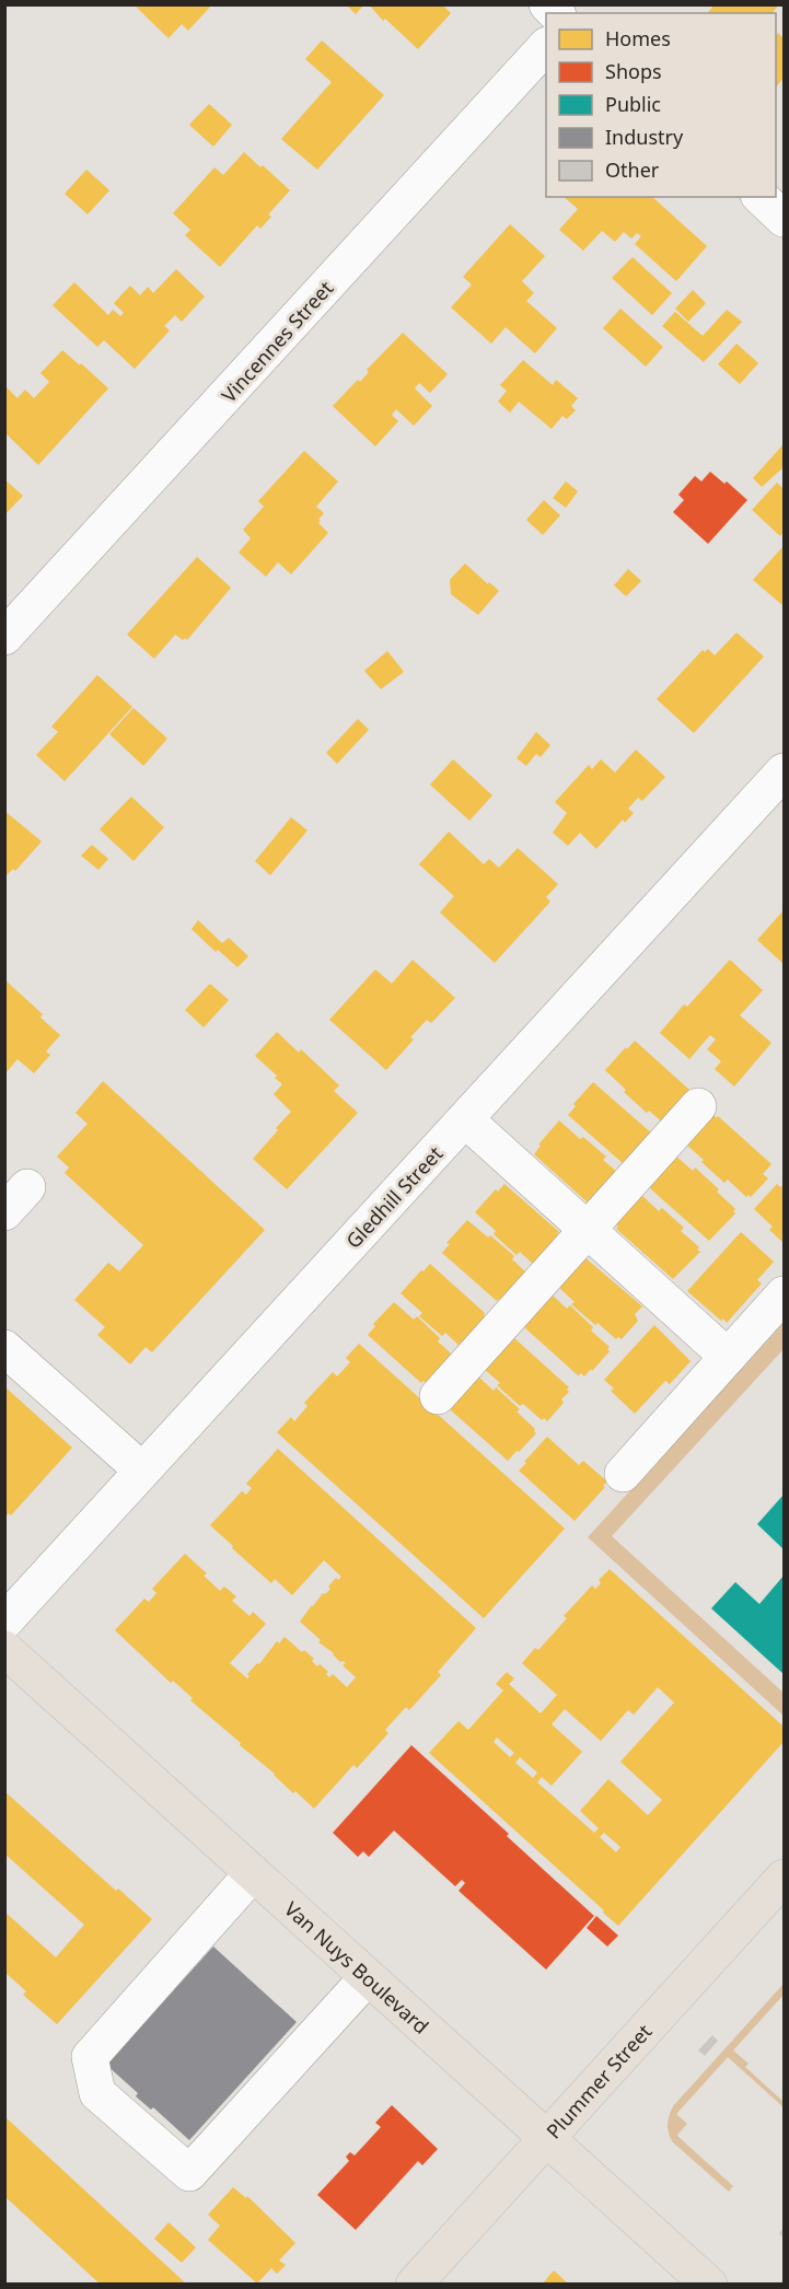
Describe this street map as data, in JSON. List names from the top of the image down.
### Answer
{
  "streets": {
    "main road": ["Van Nuys Boulevard", "Plummer Street"],
    "street": ["Vincennes Street", "Gledhill Street"]
  },
  "crossings": [
    ["Van Nuys Boulevard", "Plummer Street"]
  ],
  "legend": [
    "Homes",
    "Shops",
    "Public",
    "Industry",
    "Other"
  ]
}
